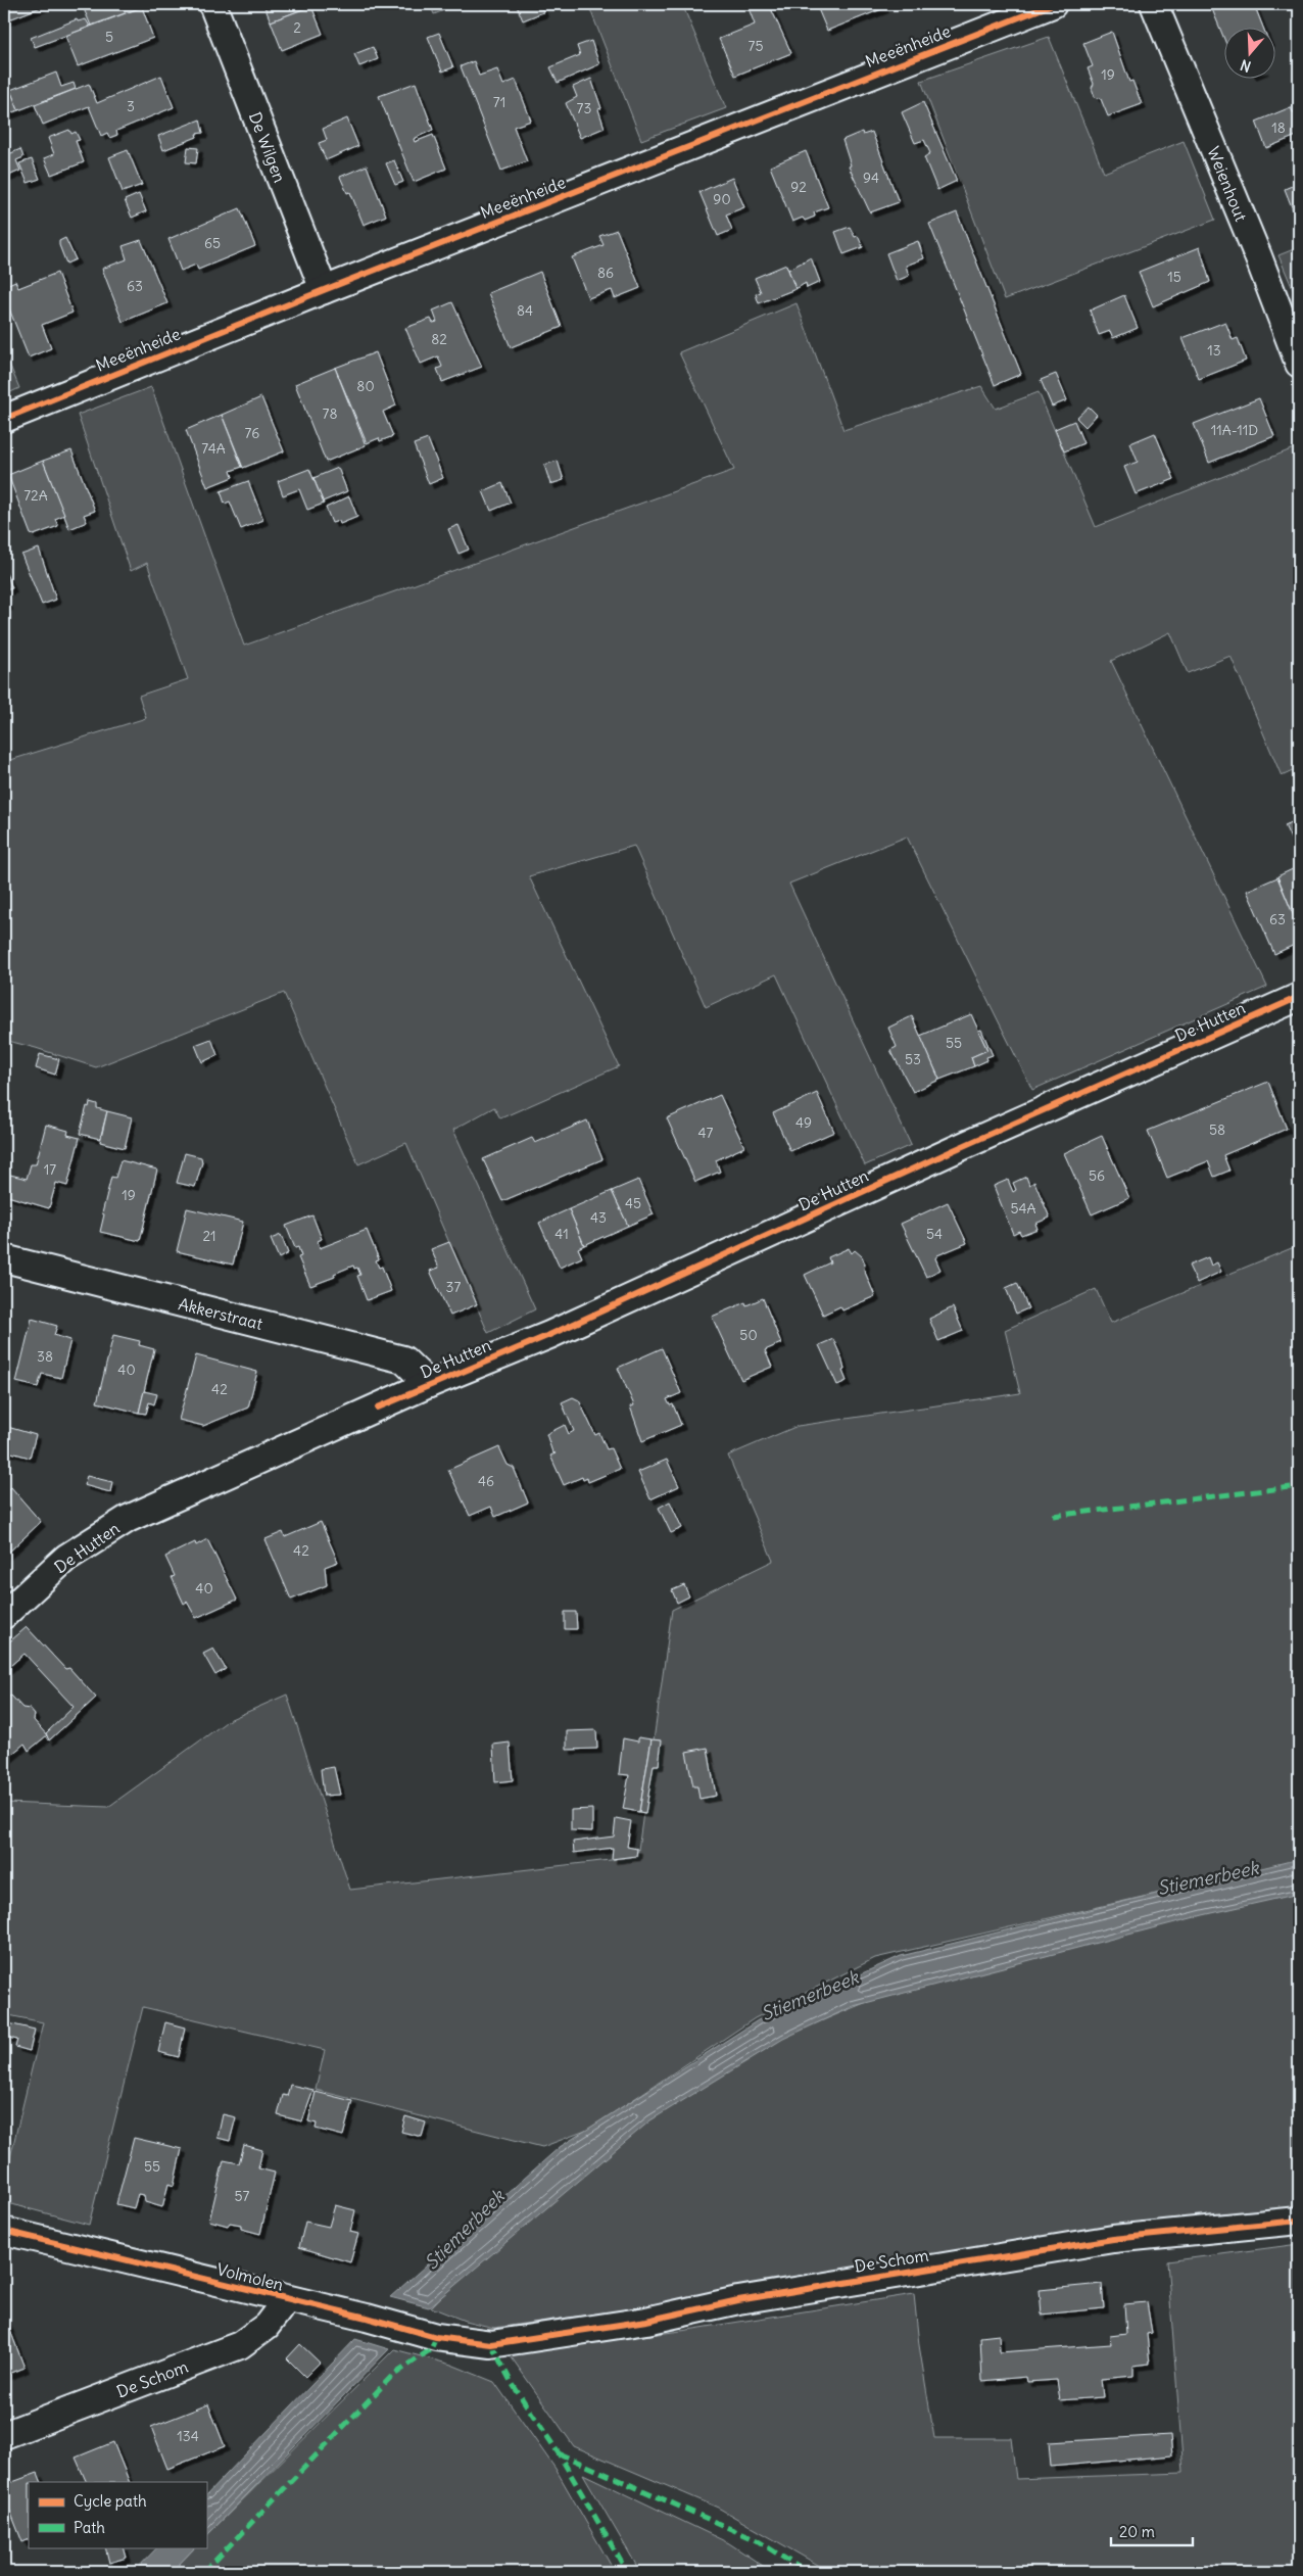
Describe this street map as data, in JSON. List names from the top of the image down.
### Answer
{
  "streets": {
    "street": [
      "Meeënheide",
      "De Wilgen",
      "Weienhout",
      "De Hutten",
      "Akkerstraat",
      "De Schom",
      "Volmolen"
    ]
  },
  "crossings": [
    ["Meeënheide", "De Wilgen"],
    ["De Hutten", "Akkerstraat"],
    ["De Schom", "Volmolen"]
  ],
  "water": ["Stiemerbeek"],
  "house_numbers": [
    "2",
    "5",
    "75",
    "19",
    "71",
    "3",
    "73",
    "18",
    "94",
    "92",
    "90",
    "65",
    "86",
    "15",
    "63",
    "84",
    "82",
    "13",
    "80",
    "78",
    "11A-11D",
    "76",
    "74A",
    "72A",
    "63",
    "55",
    "53",
    "49",
    "58",
    "47",
    "17",
    "56",
    "19",
    "45",
    "54A",
    "43",
    "41",
    "54",
    "21",
    "37",
    "50",
    "38",
    "40",
    "42",
    "46",
    "42",
    "40",
    "55",
    "57",
    "134"
  ],
  "legend": ["Cycle path", "Path"],
  "scale_bar": "20 m",
  "north": "bottom"
}
